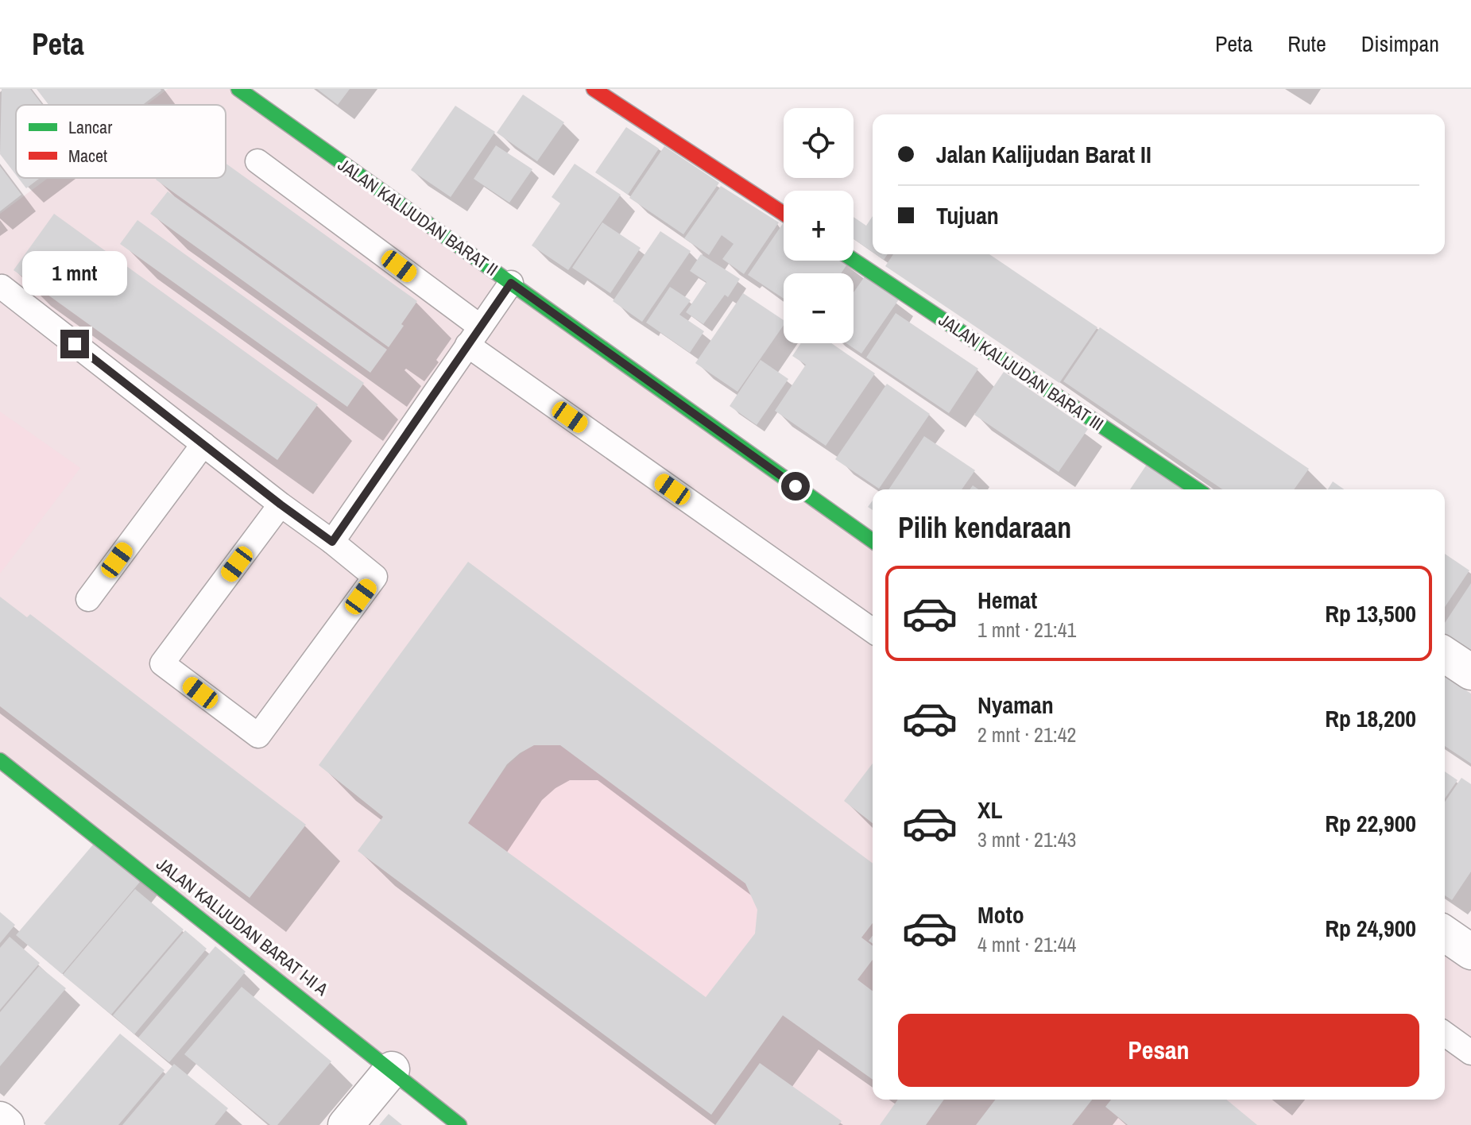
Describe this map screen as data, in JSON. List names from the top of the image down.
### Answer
{
  "streets": {
    "street": ["JALAN KALIJUDAN BARAT II", "JALAN KALIJUDAN BARAT III", "JALAN KALIJUDAN BARAT I-II A"]
  },
  "legend": ["Lancar", "Macet"],
  "page": {
    "header": "Peta",
    "nav": ["Peta", "Rute", "Disimpan"],
    "map_buttons": ["+", "−"],
    "banner": ["Jalan Kalijudan Barat II", "Tujuan"],
    "bubble": "1 mnt",
    "heading": "Pilih kendaraan",
    "list": [
      {
        "name": "Hemat",
        "note": "1 mnt · 21:41",
        "value": "Rp 13,500"
      },
      {
        "name": "Nyaman",
        "note": "2 mnt · 21:42",
        "value": "Rp 18,200"
      },
      {
        "name": "XL",
        "note": "3 mnt · 21:43",
        "value": "Rp 22,900"
      },
      {
        "name": "Moto",
        "note": "4 mnt · 21:44",
        "value": "Rp 24,900"
      }
    ],
    "buttons": "Pesan"
  }
}
